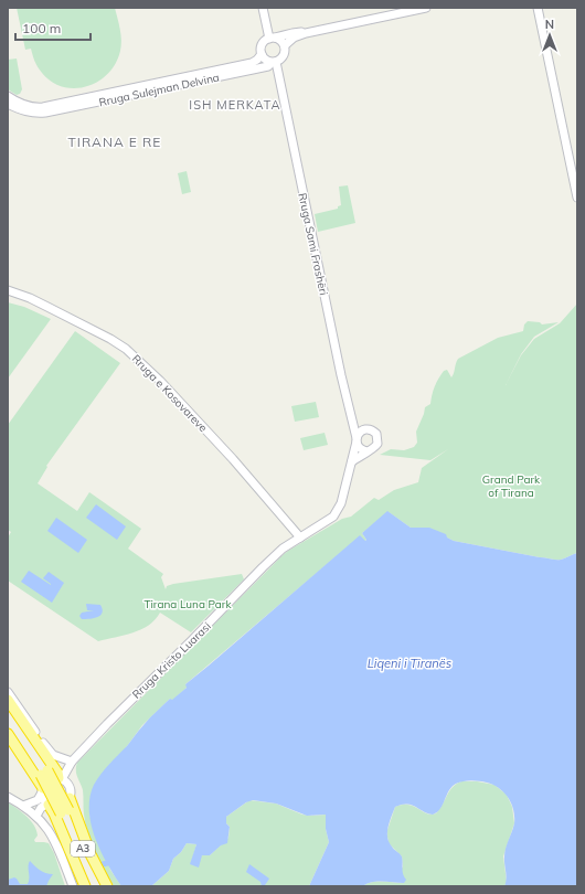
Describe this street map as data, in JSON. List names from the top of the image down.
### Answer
{
  "streets": {
    "highway": ["A3"],
    "main road": [
      "Rruga Sulejman Delvina",
      "Rruga Sami Frashëri",
      "Rruga e Kosovareve",
      "Rruga Kristo Luarasi"
    ]
  },
  "crossings": [
    ["Rruga Sulejman Delvina", "Rruga Sami Frashëri"],
    ["Rruga Sami Frashëri", "Rruga Kristo Luarasi"],
    ["Rruga e Kosovareve", "Rruga Kristo Luarasi"]
  ],
  "districts": ["ISH MERKATA", "TIRANA E RE"],
  "water": ["Liqeni i Tiranës"],
  "parks": ["Grand Park of Tirana", "Tirana Luna Park"],
  "scale_bar": "100 m",
  "north": "top"
}
